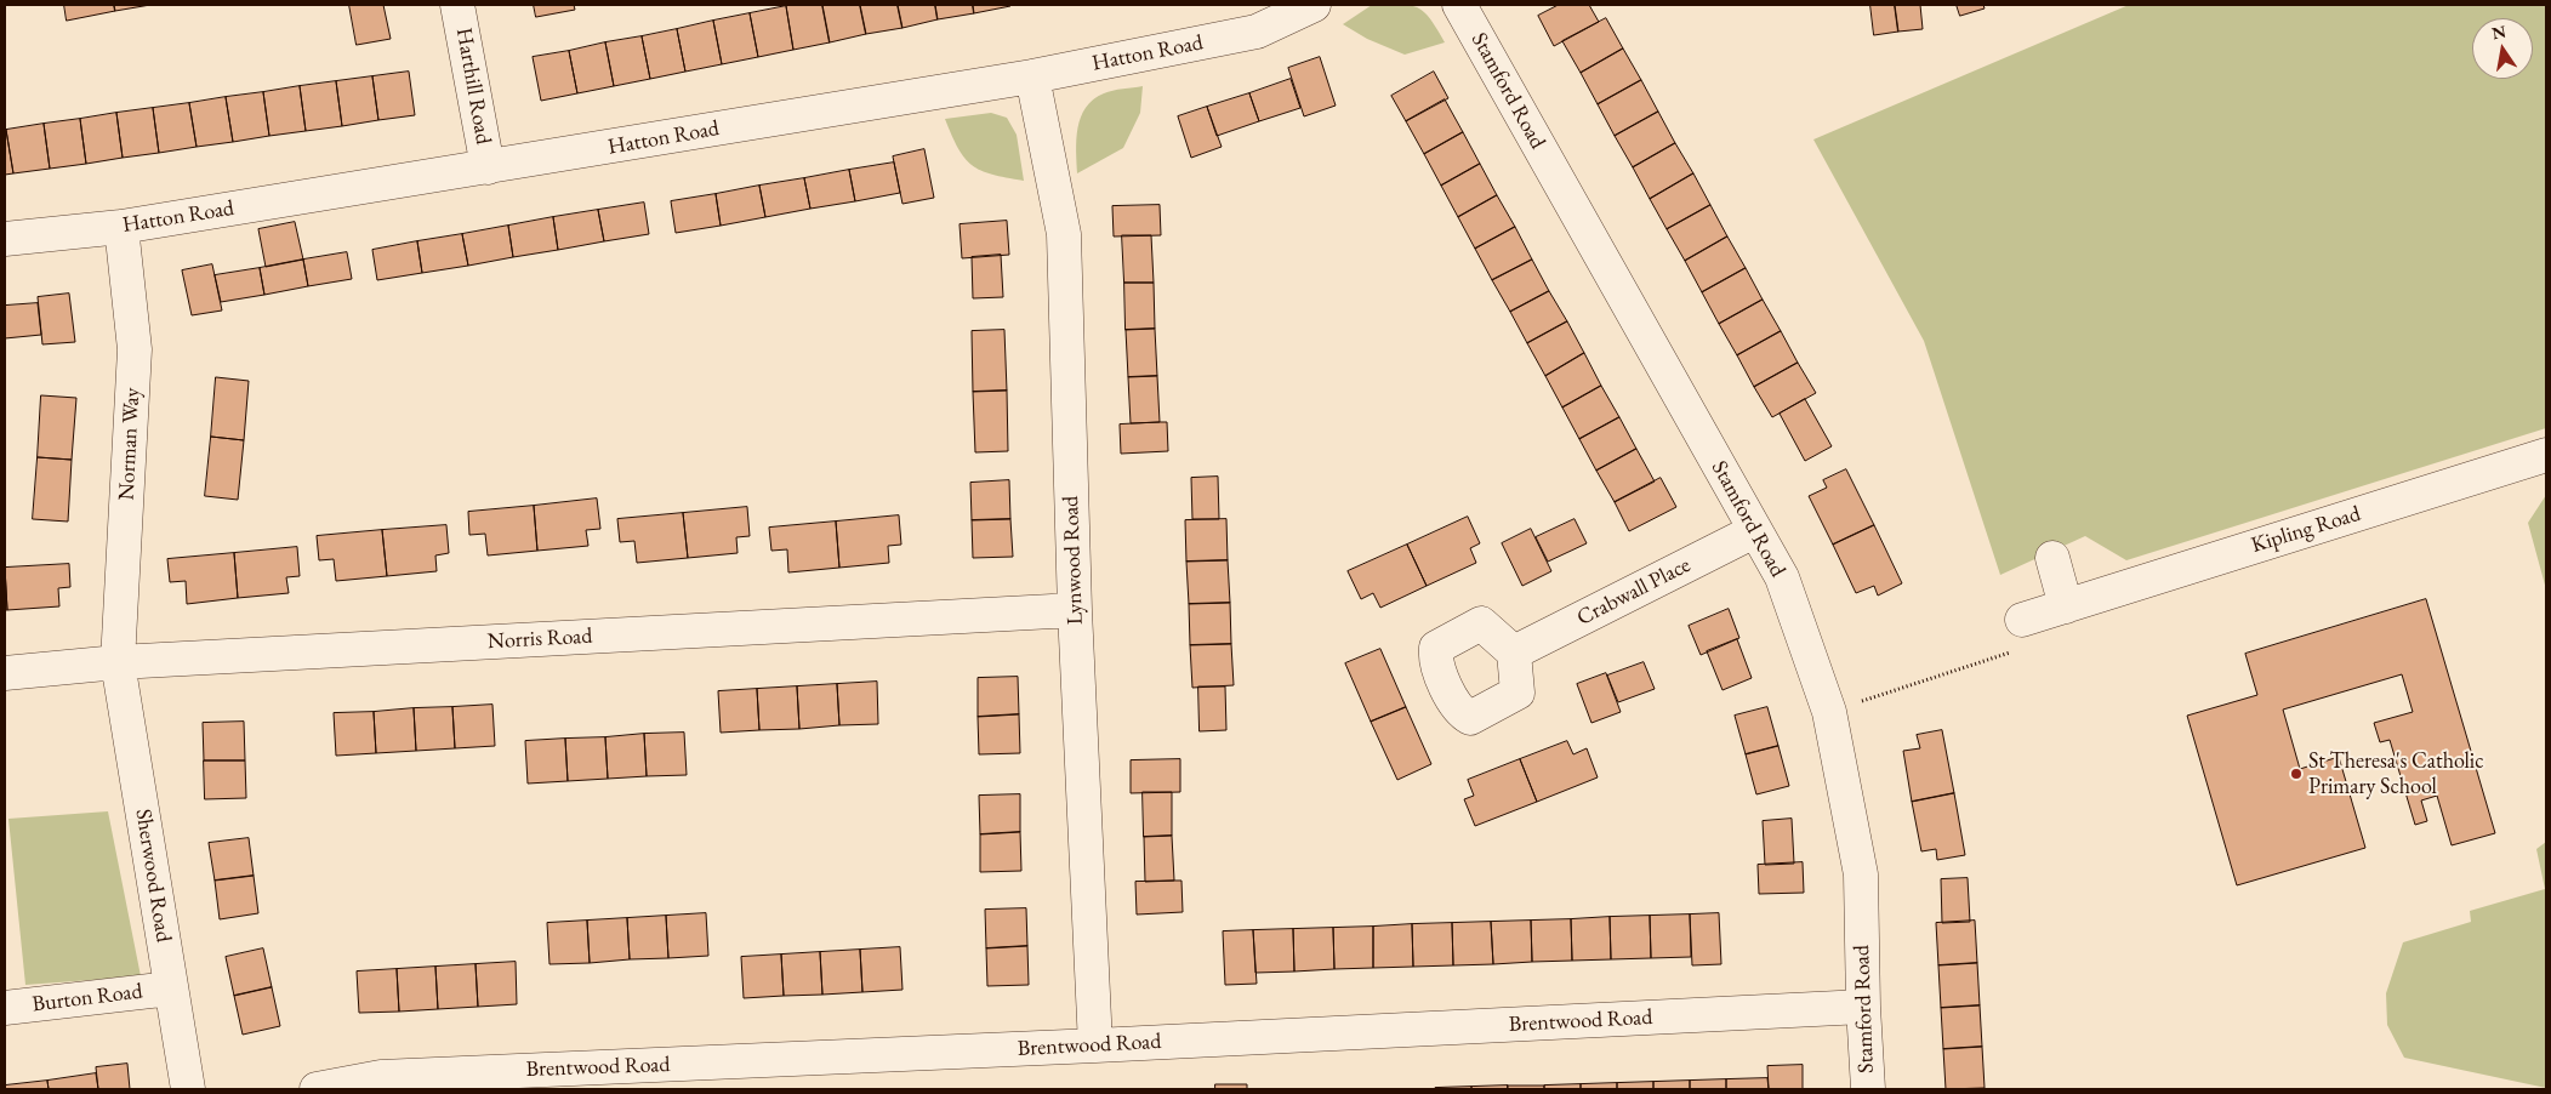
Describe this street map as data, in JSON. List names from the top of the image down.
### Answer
{
  "streets": {
    "street": [
      "Hatton Road",
      "Harthill Road",
      "Stamford Road",
      "Norman Way",
      "Kipling Road",
      "Lynwood Road",
      "Crabwall Place",
      "Norris Road",
      "Sherwood Road",
      "Burton Road",
      "Brentwood Road"
    ]
  },
  "crossings": [
    ["Hatton Road", "Harthill Road"],
    ["Hatton Road", "Norman Way"],
    ["Hatton Road", "Lynwood Road"],
    ["Stamford Road", "Crabwall Place"],
    ["Stamford Road", "Brentwood Road"],
    ["Norman Way", "Norris Road"],
    ["Norman Way", "Sherwood Road"],
    ["Lynwood Road", "Norris Road"],
    ["Lynwood Road", "Brentwood Road"],
    ["Norris Road", "Sherwood Road"],
    ["Sherwood Road", "Burton Road"]
  ],
  "places": ["St Theresa's Catholic Primary School"],
  "north": "top"
}
